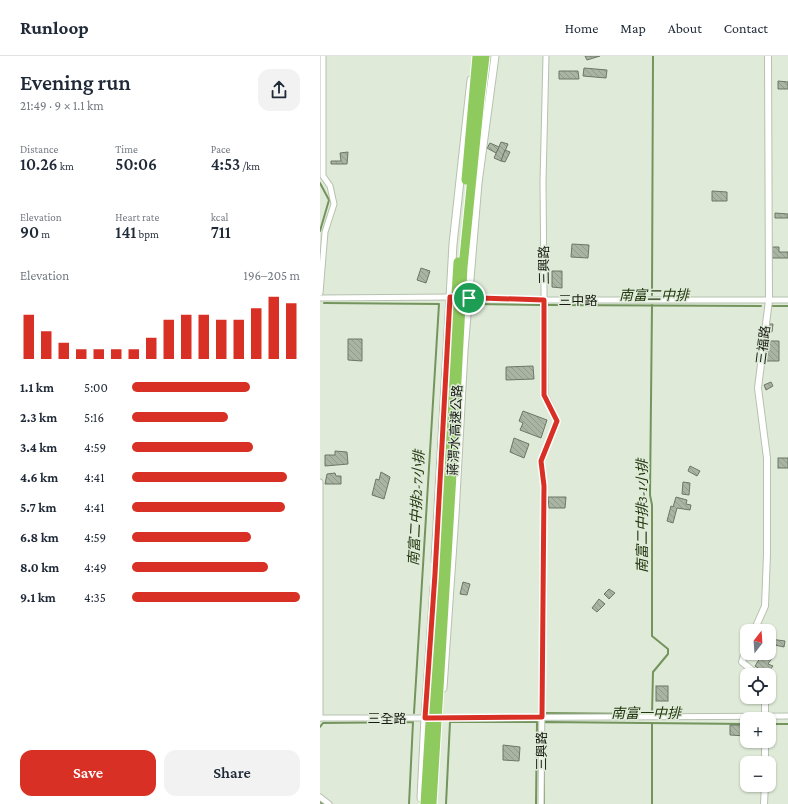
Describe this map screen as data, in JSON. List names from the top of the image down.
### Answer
{
  "streets": {
    "highway": ["蔣渭水高速公路"],
    "street": [
      "三興路",
      "三中路",
      "三福路",
      "三全路"
    ]
  },
  "crossings": [
    ["三興路", "三中路"],
    ["三興路", "三全路"],
    ["三中路", "三福路"]
  ],
  "water": [
    "南富二中排",
    "南富二中排2-7小排",
    "南富二中排3-1小排",
    "南富一中排"
  ],
  "north": "top",
  "page": {
    "header": "Runloop",
    "nav": [
      "Home",
      "Map",
      "About",
      "Contact"
    ],
    "heading": ["Evening run", "21:49 · 9 × 1.1 km"],
    "stats": [
      ["Distance", "10.26 km"],
      ["Time", "50:06"],
      ["Pace", "4:53 /km"],
      ["Elevation", "90 m"],
      ["Heart rate", "141 bpm"],
      ["kcal", "711"]
    ],
    "chart": ["Elevation", "196–205 m"],
    "list": [
      {
        "name": "1.1 km",
        "note": "5:00"
      },
      {
        "name": "2.3 km",
        "note": "5:16"
      },
      {
        "name": "3.4 km",
        "note": "4:59"
      },
      {
        "name": "4.6 km",
        "note": "4:41"
      },
      {
        "name": "5.7 km",
        "note": "4:41"
      },
      {
        "name": "6.8 km",
        "note": "4:59"
      },
      {
        "name": "8.0 km",
        "note": "4:49"
      },
      {
        "name": "9.1 km",
        "note": "4:35"
      }
    ],
    "map_buttons": ["+", "−"],
    "buttons": ["Save", "Share"]
  }
}
